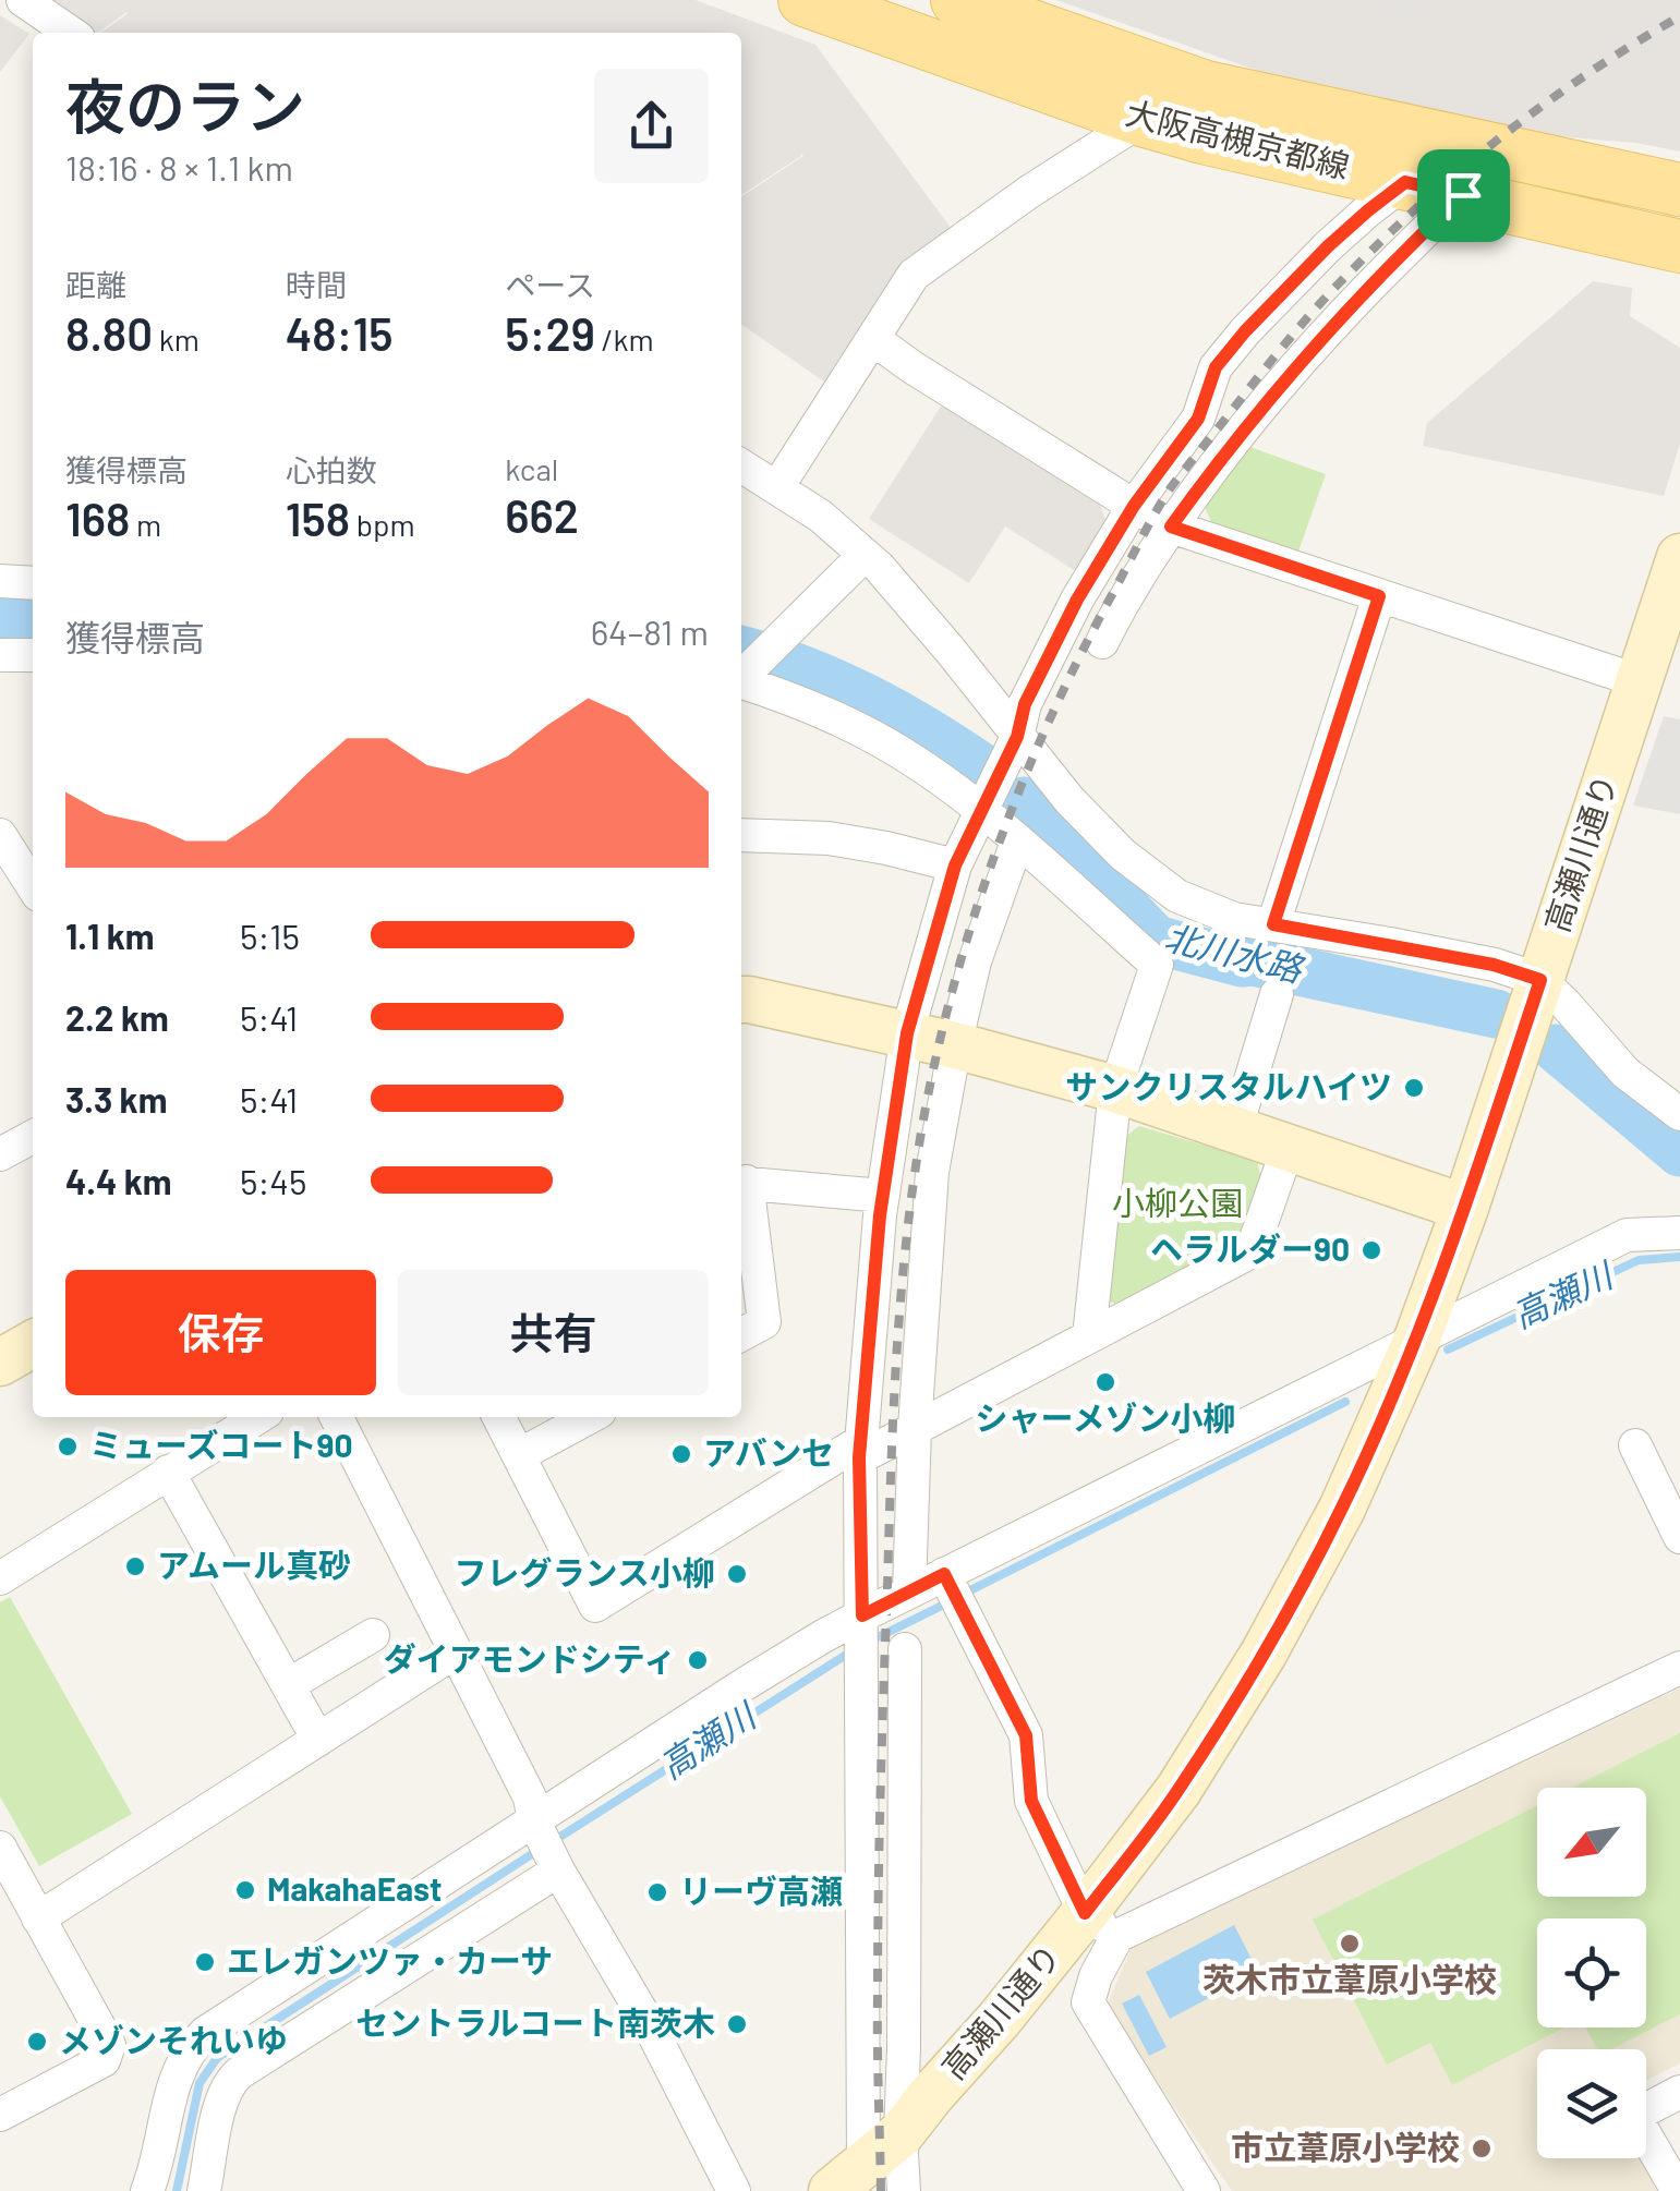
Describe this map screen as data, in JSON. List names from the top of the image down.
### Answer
{
  "streets": {
    "main road": ["大阪高槻京都線"],
    "street": ["高瀬川通り"]
  },
  "water": ["北川水路", "高瀬川"],
  "parks": ["小柳公園"],
  "places": [
    "サンクリスタルハイツ",
    "ヘラルダー90",
    "シャーメゾン小柳",
    "ミューズコート90",
    "アバンセ",
    "アムール真砂",
    "フレグランス小柳",
    "ダイアモンドシティ",
    "MakahaEast",
    "リーヴ高瀬",
    "茨木市立葦原小学校",
    "エレガンツァ・カーサ",
    "セントラルコート南茨木",
    "メゾンそれいゆ",
    "市立葦原小学校"
  ],
  "north": "bottom left",
  "page": {
    "heading": ["夜のラン", "18:16 · 8 × 1.1 km"],
    "stats": [
      ["距離", "8.80 km"],
      ["時間", "48:15"],
      ["ペース", "5:29 /km"],
      ["獲得標高", "168 m"],
      ["心拍数", "158 bpm"],
      ["kcal", "662"]
    ],
    "chart": ["獲得標高", "64–81 m"],
    "list": [
      {
        "name": "1.1 km",
        "note": "5:15"
      },
      {
        "name": "2.2 km",
        "note": "5:41"
      },
      {
        "name": "3.3 km",
        "note": "5:41"
      },
      {
        "name": "4.4 km",
        "note": "5:45"
      }
    ],
    "buttons": ["保存", "共有"]
  }
}
